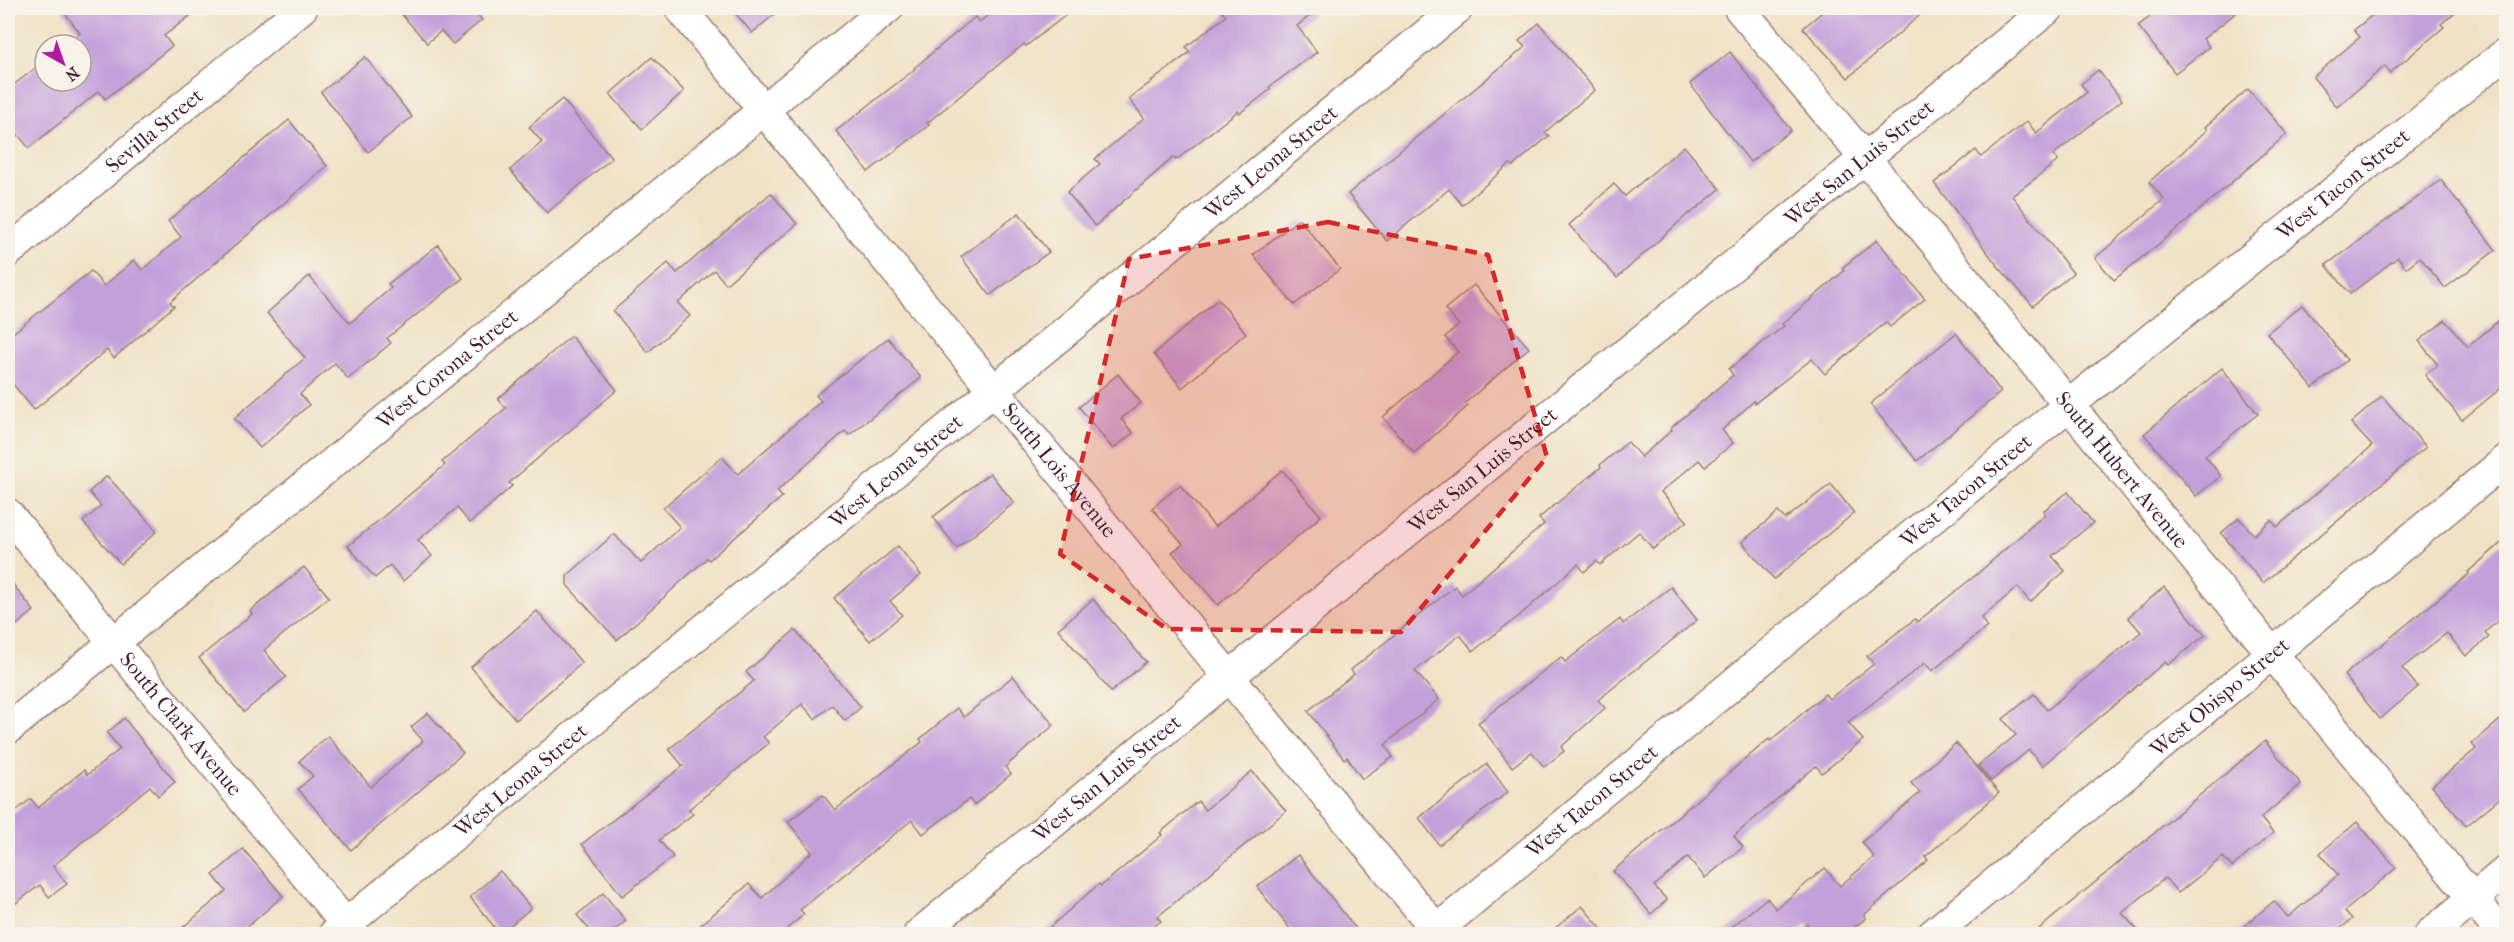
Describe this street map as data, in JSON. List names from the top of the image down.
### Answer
{
  "streets": {
    "street": [
      "Sevilla Street",
      "West Leona Street",
      "West San Luis Street",
      "West Tacon Street",
      "West Corona Street",
      "South Lois Avenue",
      "South Hubert Avenue",
      "West Obispo Street",
      "South Clark Avenue"
    ]
  },
  "crossings": [
    ["West Leona Street", "South Lois Avenue"],
    ["West Leona Street", "South Clark Avenue"],
    ["West San Luis Street", "South Lois Avenue"],
    ["West San Luis Street", "South Hubert Avenue"],
    ["West Tacon Street", "South Lois Avenue"],
    ["West Tacon Street", "South Hubert Avenue"],
    ["West Corona Street", "South Lois Avenue"],
    ["West Corona Street", "South Clark Avenue"],
    ["South Hubert Avenue", "West Obispo Street"]
  ],
  "north": "bottom right"
}
